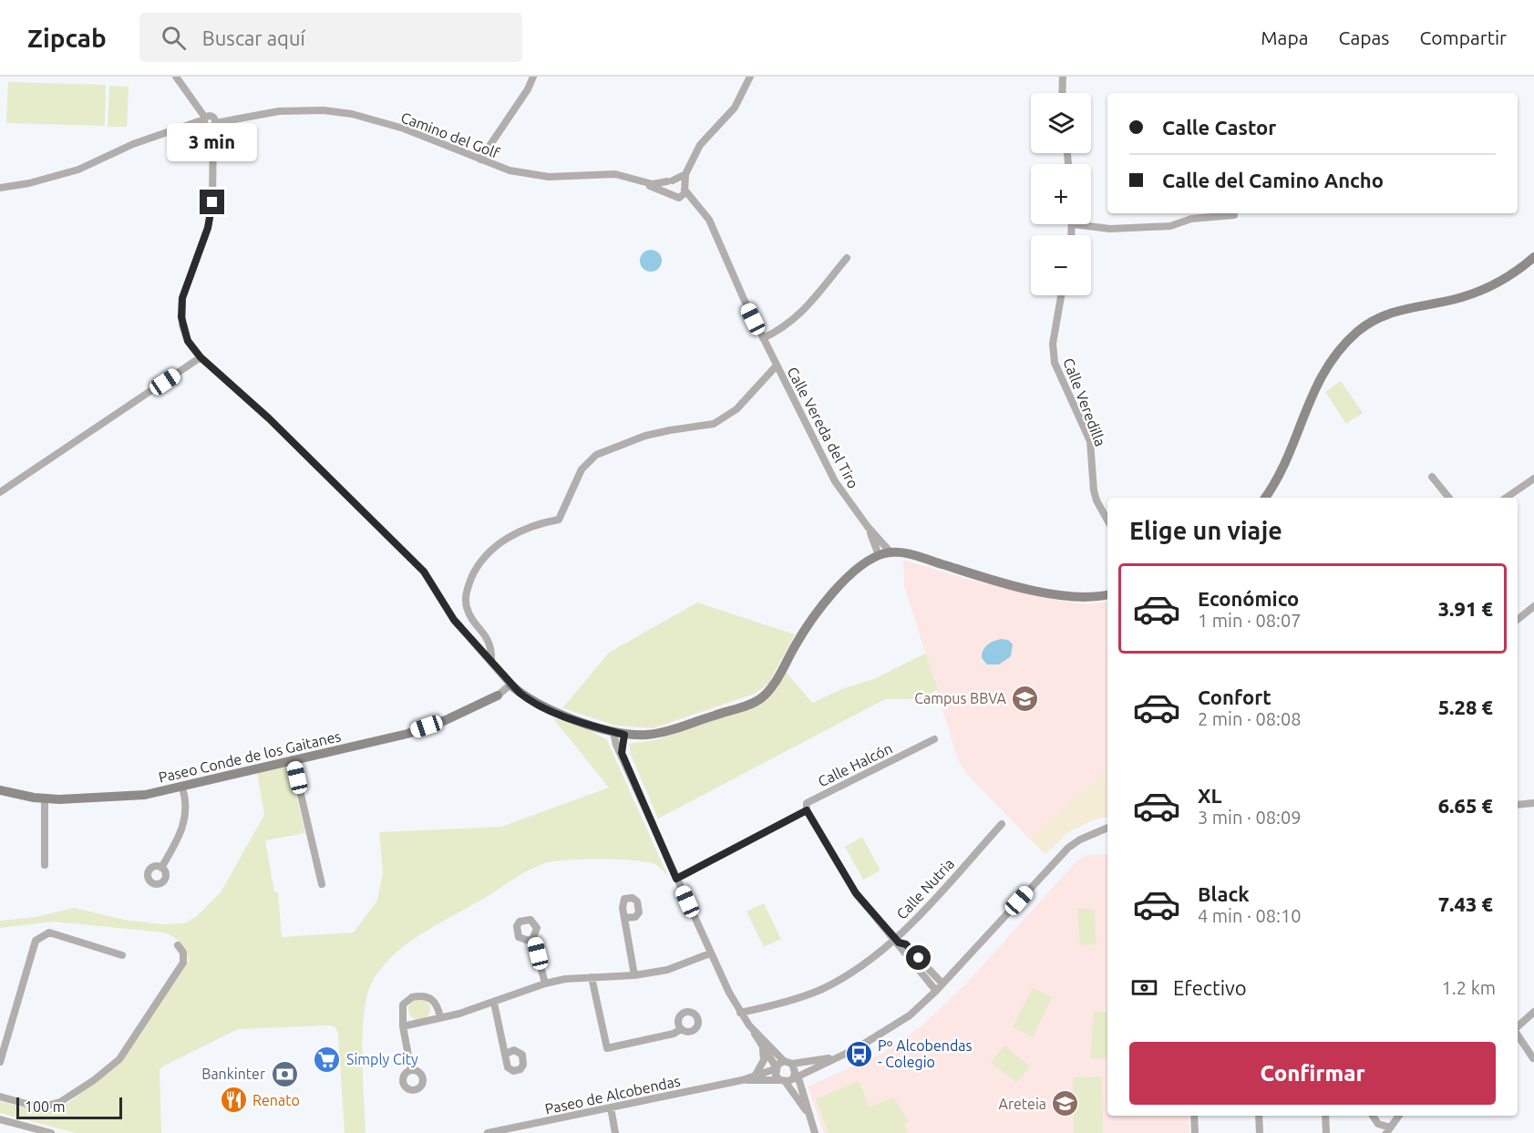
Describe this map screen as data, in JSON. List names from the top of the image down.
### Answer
{
  "streets": {
    "street": [
      "Camino del Golf",
      "Calle Veredilla",
      "Calle Vereda del Tiro",
      "Paseo Conde de los Gaitanes",
      "Calle Halcón",
      "Calle Nutria",
      "Paseo de Alcobendas"
    ]
  },
  "crossings": [
    ["Camino del Golf", "Calle Vereda del Tiro"]
  ],
  "places": {
    "school or university": ["Campus BBVA", "Areteia"],
    "bus stop": ["Pº Alcobendas - Colegio"],
    "supermarket": ["Simply City"],
    "bank": ["Bankinter"],
    "restaurant": ["Renato"]
  },
  "scale_bar": "100 m",
  "page": {
    "header": "Zipcab",
    "search": "Buscar aquí",
    "nav": ["Mapa", "Capas", "Compartir"],
    "map_buttons": ["+", "−"],
    "banner": ["Calle Castor", "Calle del Camino Ancho"],
    "bubble": "3 min",
    "heading": "Elige un viaje",
    "list": [
      {
        "name": "Económico",
        "note": "1 min · 08:07",
        "value": "3.91 €"
      },
      {
        "name": "Confort",
        "note": "2 min · 08:08",
        "value": "5.28 €"
      },
      {
        "name": "XL",
        "note": "3 min · 08:09",
        "value": "6.65 €"
      },
      {
        "name": "Black",
        "note": "4 min · 08:10",
        "value": "7.43 €"
      }
    ],
    "pay": ["Efectivo", "1.2 km"],
    "buttons": "Confirmar",
    "scale": "100 m"
  }
}
